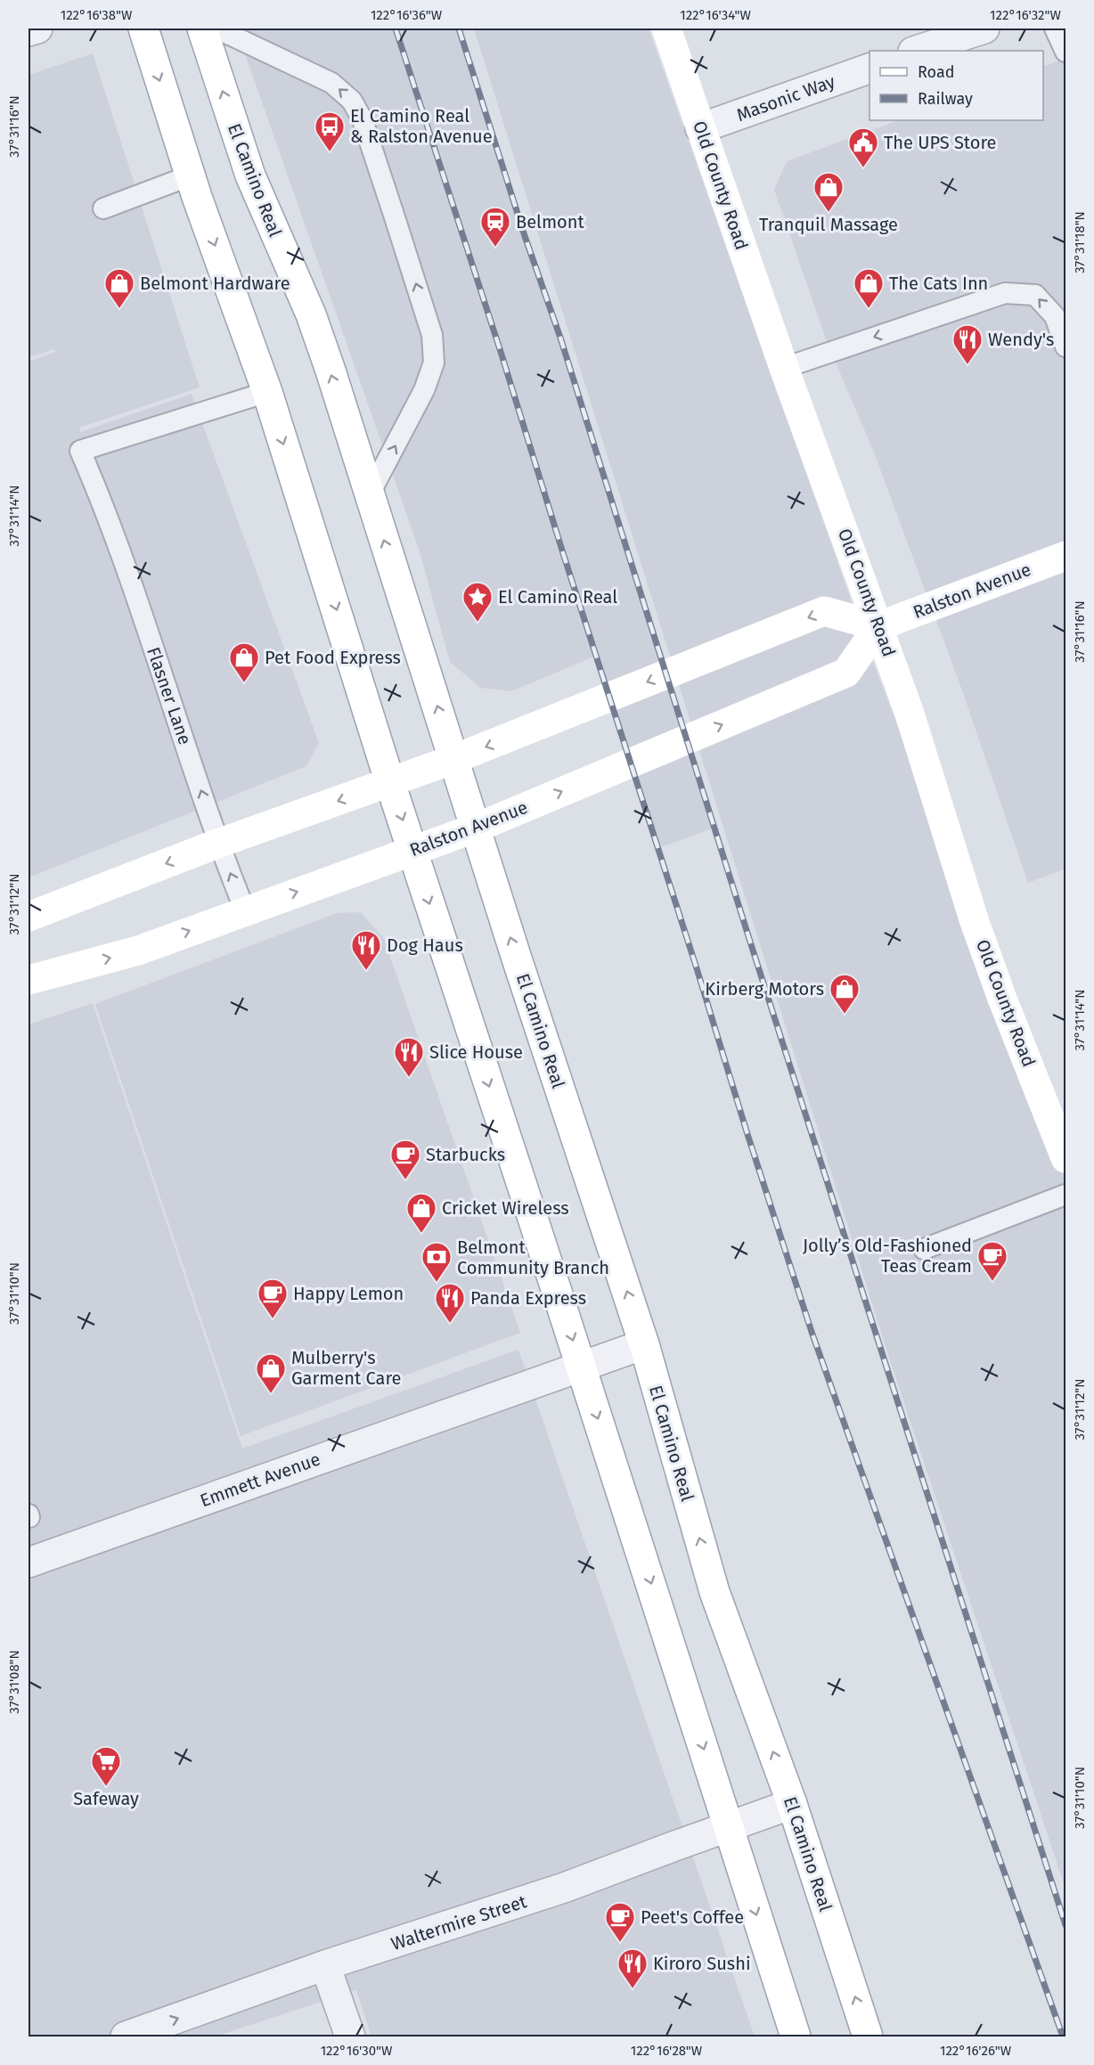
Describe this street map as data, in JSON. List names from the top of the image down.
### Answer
{
  "streets": {
    "main road": ["El Camino Real", "Old County Road", "Ralston Avenue"],
    "street": ["Masonic Way", "Emmett Avenue", "Waltermire Street"],
    "lane": ["Flasner Lane"]
  },
  "crossings": [
    ["Masonic Way", "Old County Road"],
    ["El Camino Real", "Ralston Avenue"],
    ["El Camino Real", "Emmett Avenue"],
    ["El Camino Real", "Waltermire Street"],
    ["Old County Road", "Ralston Avenue"],
    ["Ralston Avenue", "Flasner Lane"]
  ],
  "places": {
    "bus stop": ["El Camino Real & Ralston Avenue"],
    "public building": ["The UPS Store"],
    "shop": [
      "Tranquil Massage",
      "Belmont Hardware",
      "The Cats Inn",
      "Pet Food Express",
      "Kirberg Motors",
      "Cricket Wireless",
      "Mulberry's Garment Care"
    ],
    "station": ["Belmont"],
    "restaurant": [
      "Wendy's",
      "Dog Haus",
      "Slice House",
      "Panda Express",
      "Kiroro Sushi"
    ],
    "place": ["El Camino Real"],
    "cafe": [
      "Starbucks",
      "Jolly’s Old-Fashioned Teas Cream",
      "Happy Lemon",
      "Peet's Coffee"
    ],
    "bank": ["Belmont Community Branch"],
    "supermarket": ["Safeway"]
  },
  "legend": ["Road", "Railway"],
  "coordinates": [
    "122°16'38\"W",
    "122°16'36\"W",
    "122°16'34\"W",
    "122°16'32\"W",
    "37°31'16\"N",
    "37°31'18\"N",
    "37°31'14\"N",
    "37°31'12\"N",
    "37°31'10\"N",
    "37°31'08\"N",
    "122°16'30\"W",
    "122°16'28\"W",
    "122°16'26\"W"
  ]
}
